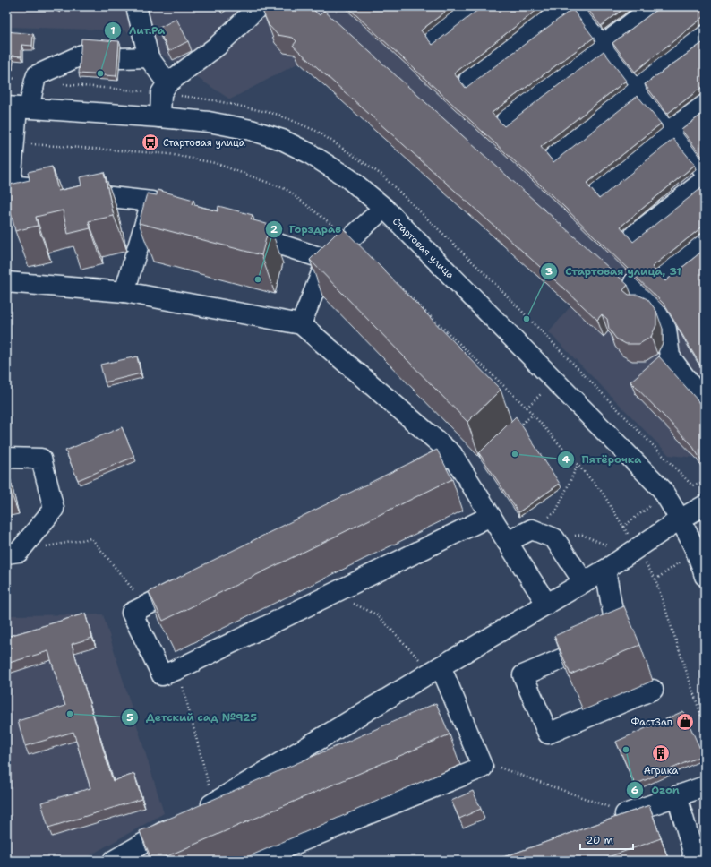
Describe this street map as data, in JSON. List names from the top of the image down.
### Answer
{
  "streets": {
    "street": ["Стартовая улица"]
  },
  "places": {
    "other": [
      "Лит.Ра",
      "Горздрав",
      "Стартовая улица, 31",
      "Пятёрочка",
      "Детский сад №925",
      "Ozon"
    ],
    "bus stop": ["Стартовая улица"],
    "shop": ["ФастЗап"],
    "building": ["Агрика"]
  },
  "scale_bar": "20 m"
}
